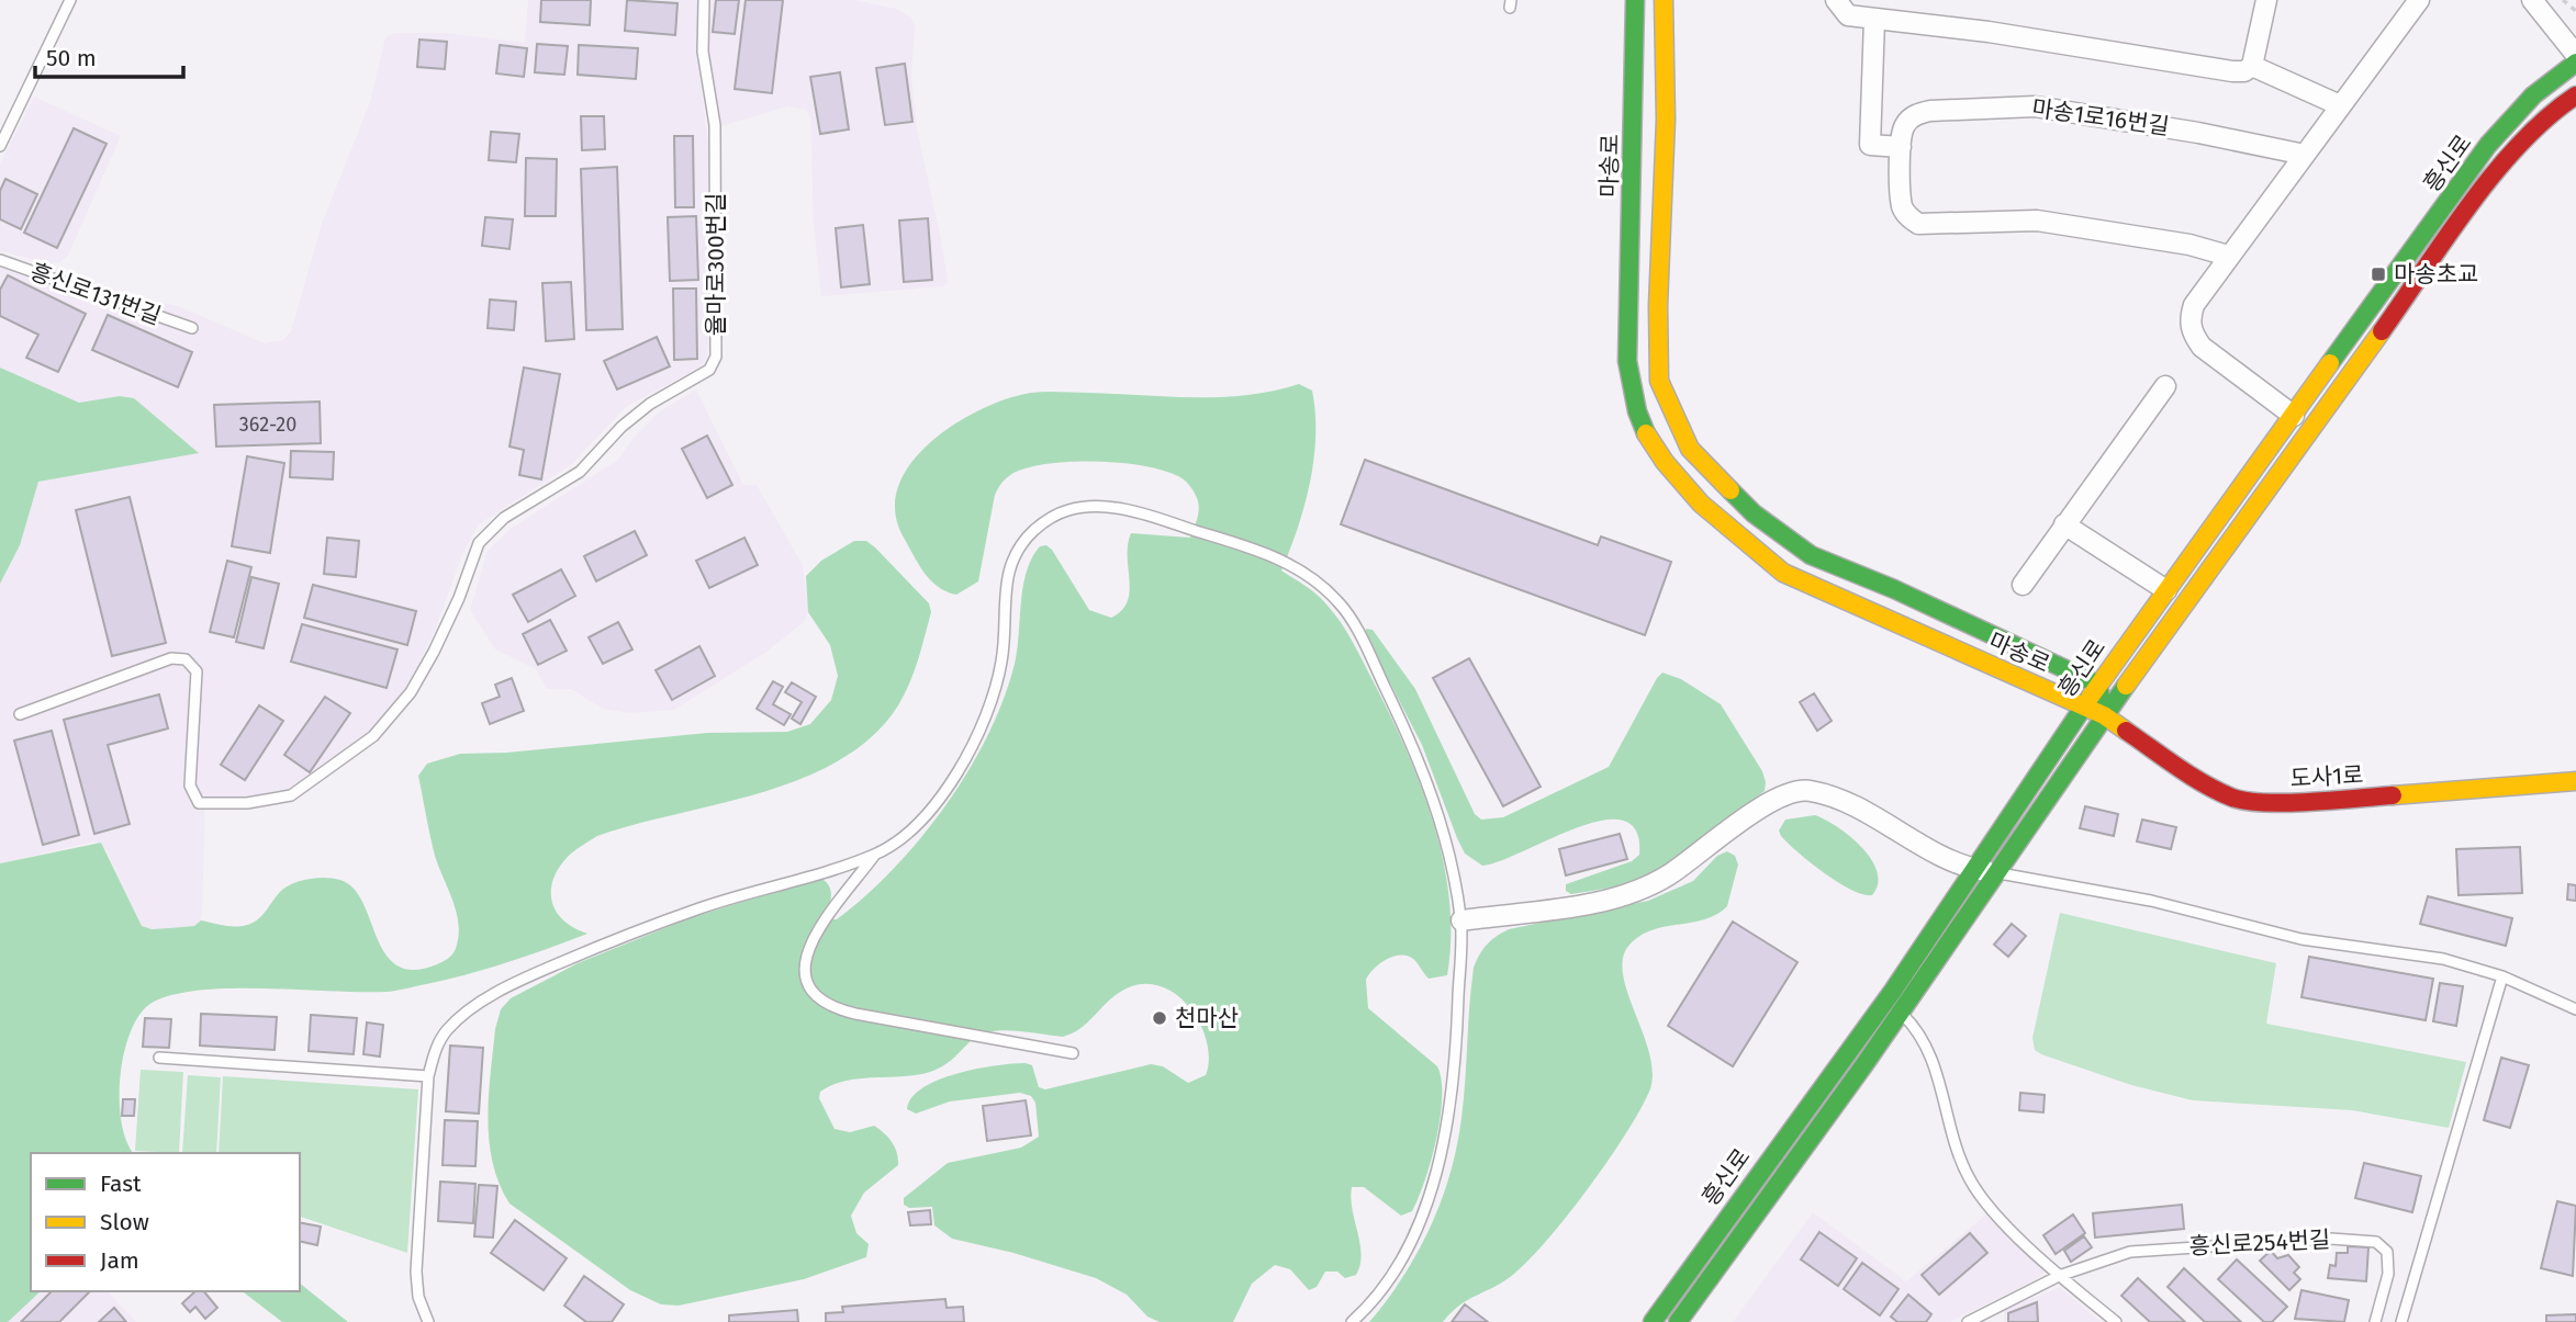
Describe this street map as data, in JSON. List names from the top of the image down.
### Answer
{
  "streets": {
    "main road": ["흥신로", "마송로", "도사1로"],
    "street": ["마송1로16번길"],
    "lane": ["율마로300번길", "흥신로131번길", "흥신로254번길"]
  },
  "crossings": [
    ["흥신로", "마송로"],
    ["흥신로", "도사1로"],
    ["마송로", "도사1로"]
  ],
  "places": {
    "transit": ["마송초교"],
    "other": ["천마산"]
  },
  "house_numbers": ["362-20"],
  "legend": ["Fast", "Slow", "Jam"],
  "scale_bar": "50 m"
}
